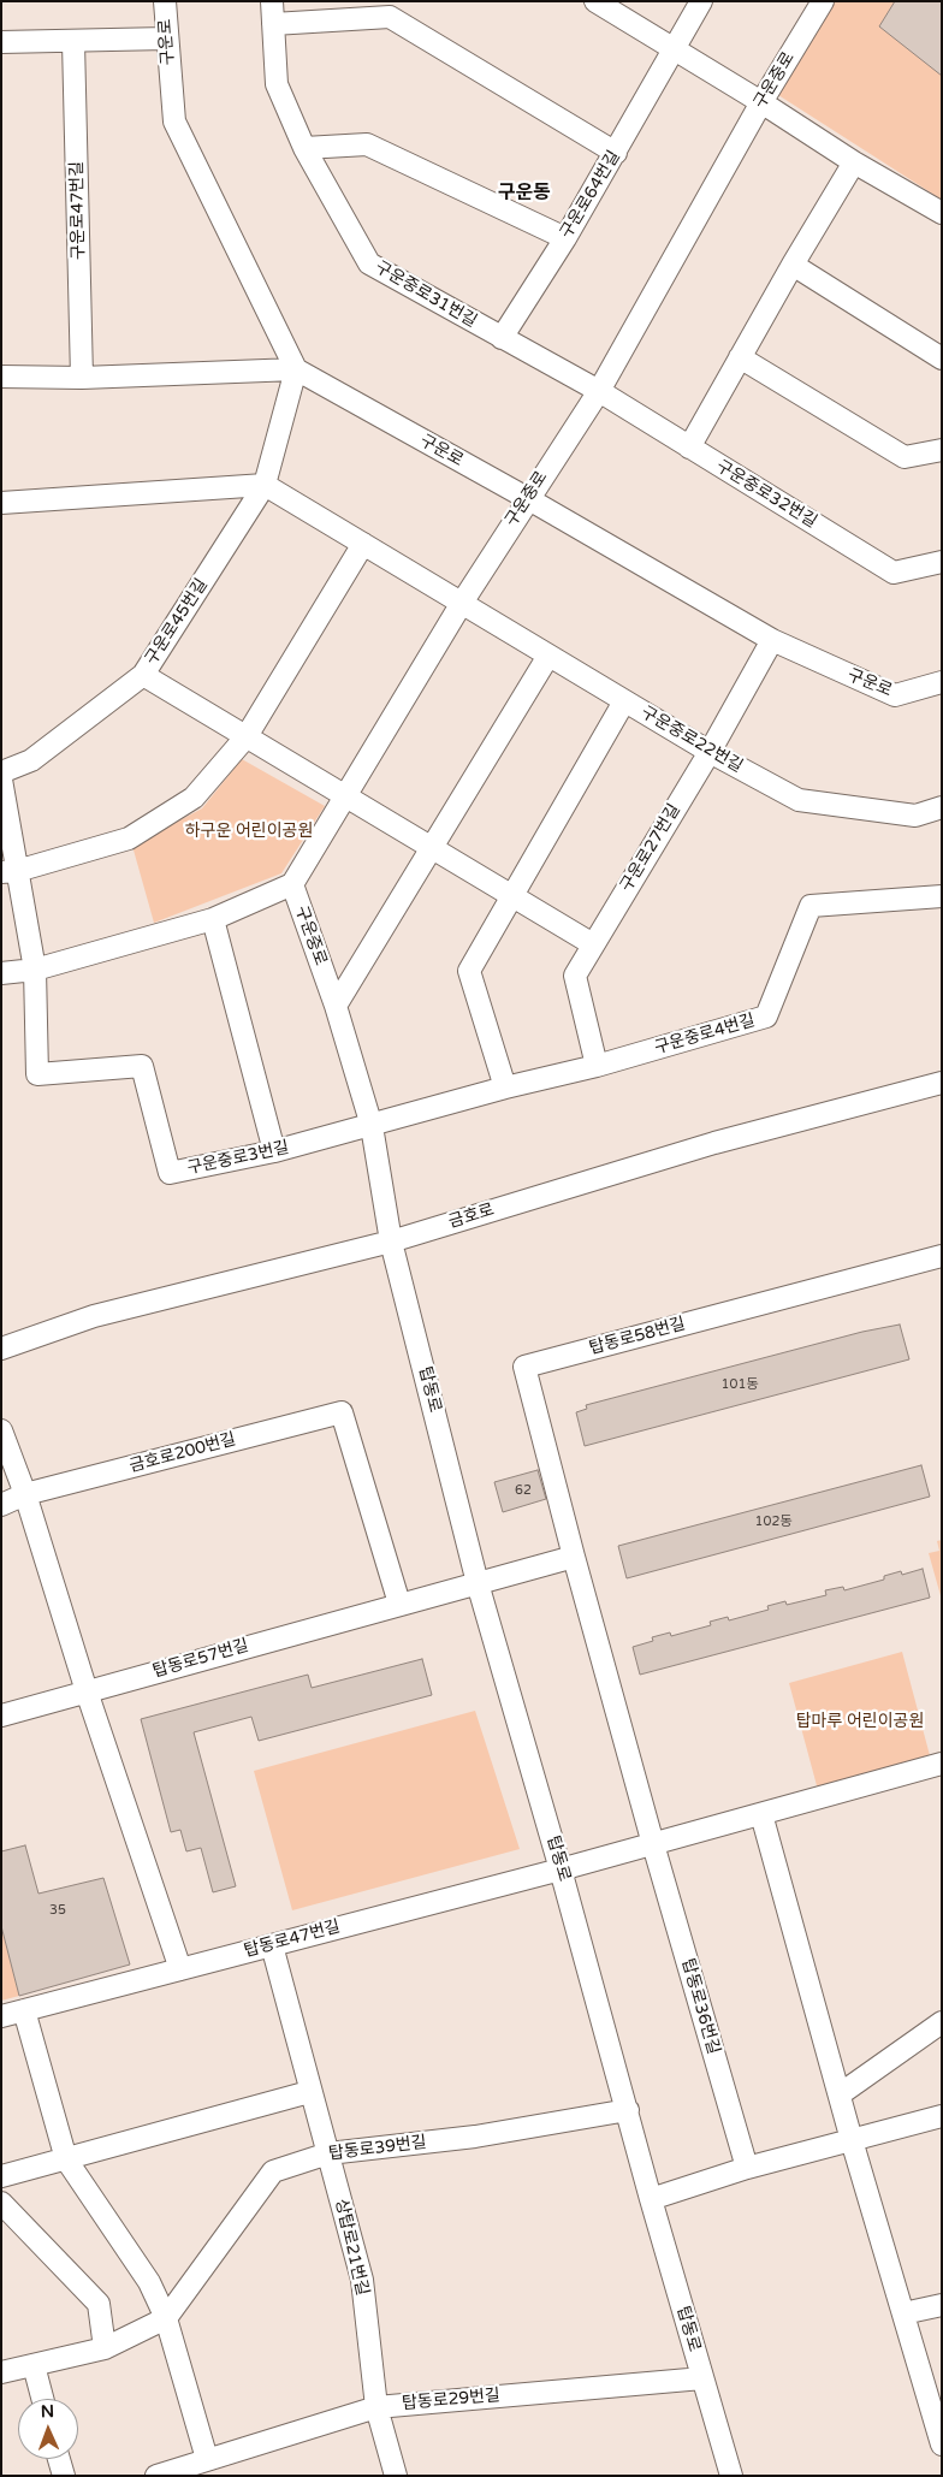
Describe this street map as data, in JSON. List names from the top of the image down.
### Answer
{
  "streets": {
    "street": [
      "구운로",
      "구운중로",
      "구운로64번길",
      "구운로47번길",
      "구운중로31번길",
      "구운중로32번길",
      "구운로45번길",
      "구운중로22번길",
      "구운로27번길",
      "구운중로4번길",
      "구운중로3번길",
      "금호로",
      "탑동로58번길",
      "탑동로",
      "금호로200번길",
      "탑동로57번길",
      "탑동로47번길",
      "탑동로36번길",
      "탑동로39번길",
      "상탑로21번길",
      "탑동로29번길"
    ]
  },
  "crossings": [
    ["구운로", "구운중로"],
    ["구운로", "구운로45번길"],
    ["구운로", "구운로27번길"],
    ["구운중로", "구운중로31번길"],
    ["구운중로", "구운중로32번길"],
    ["구운중로", "구운중로22번길"],
    ["구운중로", "구운중로4번길"],
    ["구운중로", "구운중로3번길"],
    ["구운중로", "금호로"],
    ["구운중로", "탑동로"],
    ["구운로64번길", "구운중로31번길"],
    ["구운중로31번길", "구운중로32번길"],
    ["구운로45번길", "구운중로22번길"],
    ["구운중로22번길", "구운로27번길"],
    ["구운로27번길", "구운중로4번길"],
    ["구운중로4번길", "구운중로3번길"],
    ["금호로", "탑동로"],
    ["탑동로58번길", "탑동로36번길"],
    ["탑동로", "탑동로57번길"],
    ["탑동로", "탑동로47번길"],
    ["탑동로", "탑동로39번길"],
    ["탑동로", "탑동로29번길"],
    ["금호로200번길", "탑동로57번길"],
    ["탑동로47번길", "탑동로36번길"],
    ["탑동로47번길", "상탑로21번길"],
    ["탑동로39번길", "상탑로21번길"],
    ["상탑로21번길", "탑동로29번길"]
  ],
  "districts": ["구운동"],
  "parks": ["하구운 어린이공원", "탑마루 어린이공원"],
  "house_numbers": [
    "101동",
    "62",
    "102동",
    "35"
  ],
  "north": "top"
}
